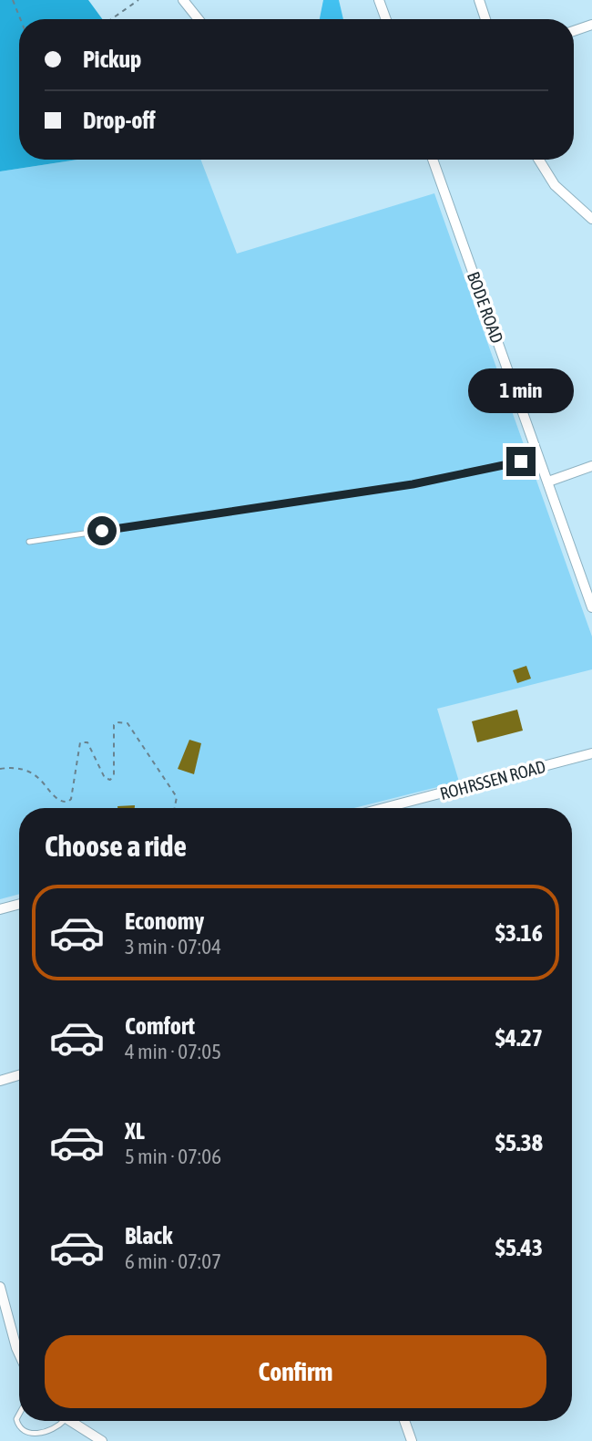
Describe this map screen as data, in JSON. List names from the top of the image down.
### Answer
{
  "streets": {
    "street": ["BODE ROAD", "ROHRSSEN ROAD"]
  },
  "page": {
    "banner": ["Pickup", "Drop-off"],
    "bubble": "1 min",
    "heading": "Choose a ride",
    "list": [
      {
        "name": "Economy",
        "note": "3 min · 07:04",
        "value": "$3.16"
      },
      {
        "name": "Comfort",
        "note": "4 min · 07:05",
        "value": "$4.27"
      },
      {
        "name": "XL",
        "note": "5 min · 07:06",
        "value": "$5.38"
      },
      {
        "name": "Black",
        "note": "6 min · 07:07",
        "value": "$5.43"
      }
    ],
    "buttons": "Confirm"
  }
}
